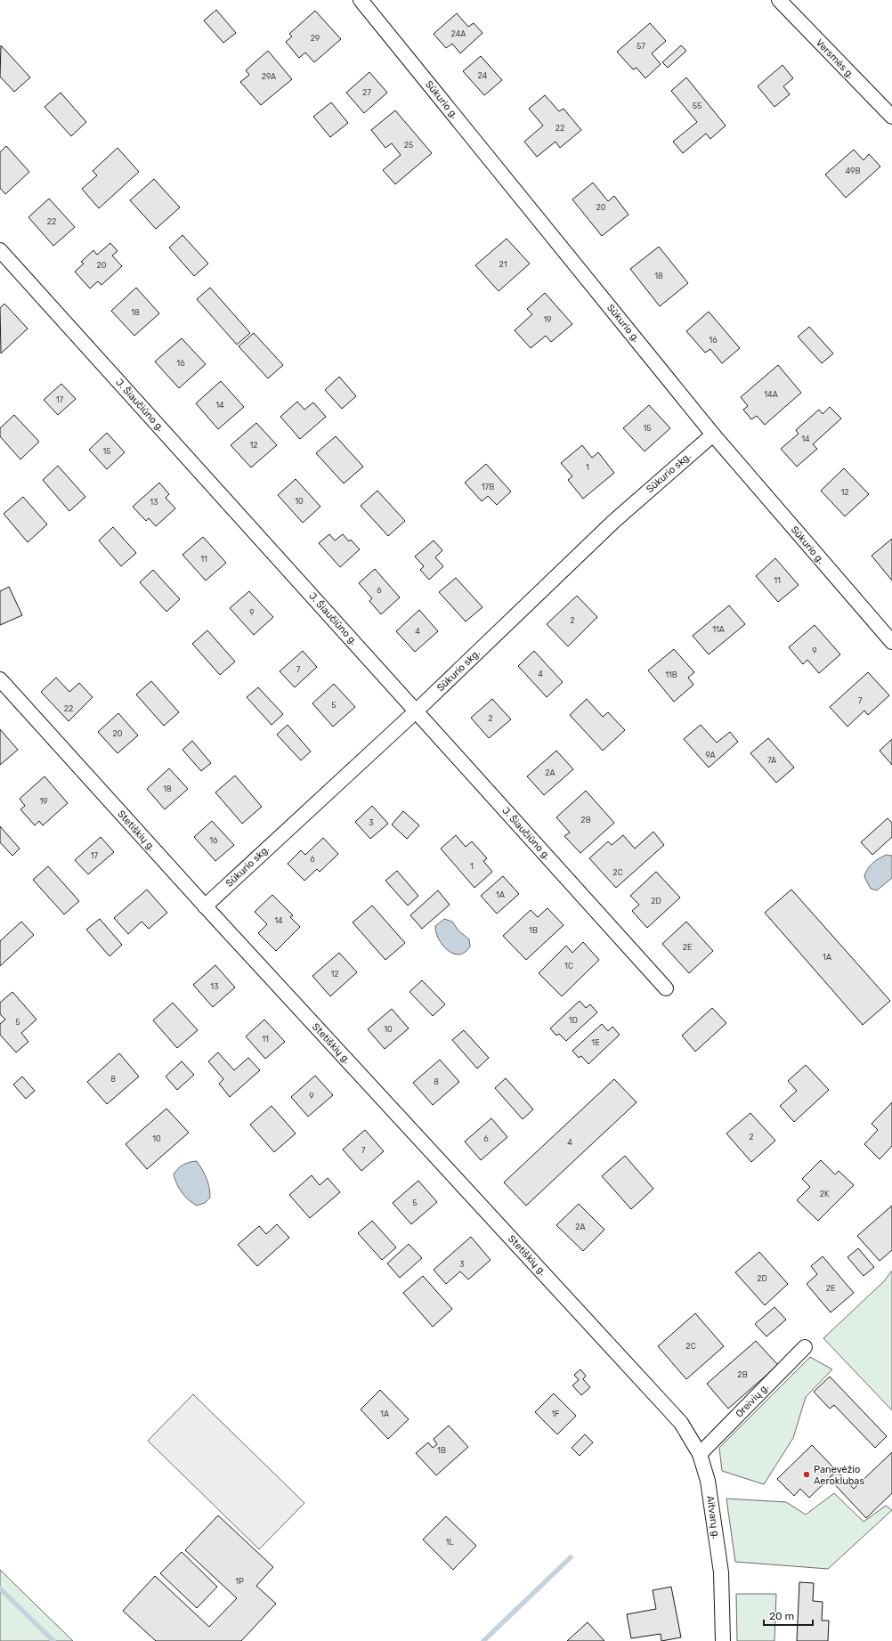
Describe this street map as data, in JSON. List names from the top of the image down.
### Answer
{
  "streets": {
    "street": [
      "Versmės g.",
      "Sūkurio g.",
      "J. Šiaučiūno g.",
      "Sūkurio skg.",
      "Stetiškių g.",
      "Oreivių g.",
      "Aitvarų g."
    ]
  },
  "crossings": [
    ["Sūkurio g.", "Sūkurio skg."],
    ["J. Šiaučiūno g.", "Sūkurio skg."],
    ["Sūkurio skg.", "Stetiškių g."],
    ["Stetiškių g.", "Aitvarų g."],
    ["Oreivių g.", "Aitvarų g."]
  ],
  "places": ["Panevėžio Aeroklubas"],
  "house_numbers": [
    "24A",
    "29",
    "57",
    "24",
    "29A",
    "27",
    "55",
    "22",
    "25",
    "49B",
    "20",
    "22",
    "21",
    "20",
    "18",
    "18",
    "19",
    "16",
    "16",
    "14A",
    "17",
    "14",
    "15",
    "14",
    "12",
    "15",
    "1",
    "17B",
    "12",
    "10",
    "13",
    "11",
    "11",
    "6",
    "9",
    "2",
    "11A",
    "4",
    "9",
    "7",
    "4",
    "11B",
    "7",
    "5",
    "22",
    "2",
    "20",
    "9A",
    "7A",
    "2A",
    "18",
    "19",
    "2B",
    "3",
    "16",
    "17",
    "6",
    "1",
    "2C",
    "1A",
    "2D",
    "14",
    "1B",
    "2E",
    "1A",
    "1C",
    "12",
    "13",
    "1D",
    "5",
    "10",
    "11",
    "1E",
    "8",
    "8",
    "9",
    "2",
    "10",
    "6",
    "4",
    "7",
    "2K",
    "5",
    "2A",
    "3",
    "2D",
    "2E",
    "2C",
    "2B",
    "1A",
    "1F",
    "1B",
    "1L",
    "1P"
  ],
  "scale_bar": "20 m"
}
